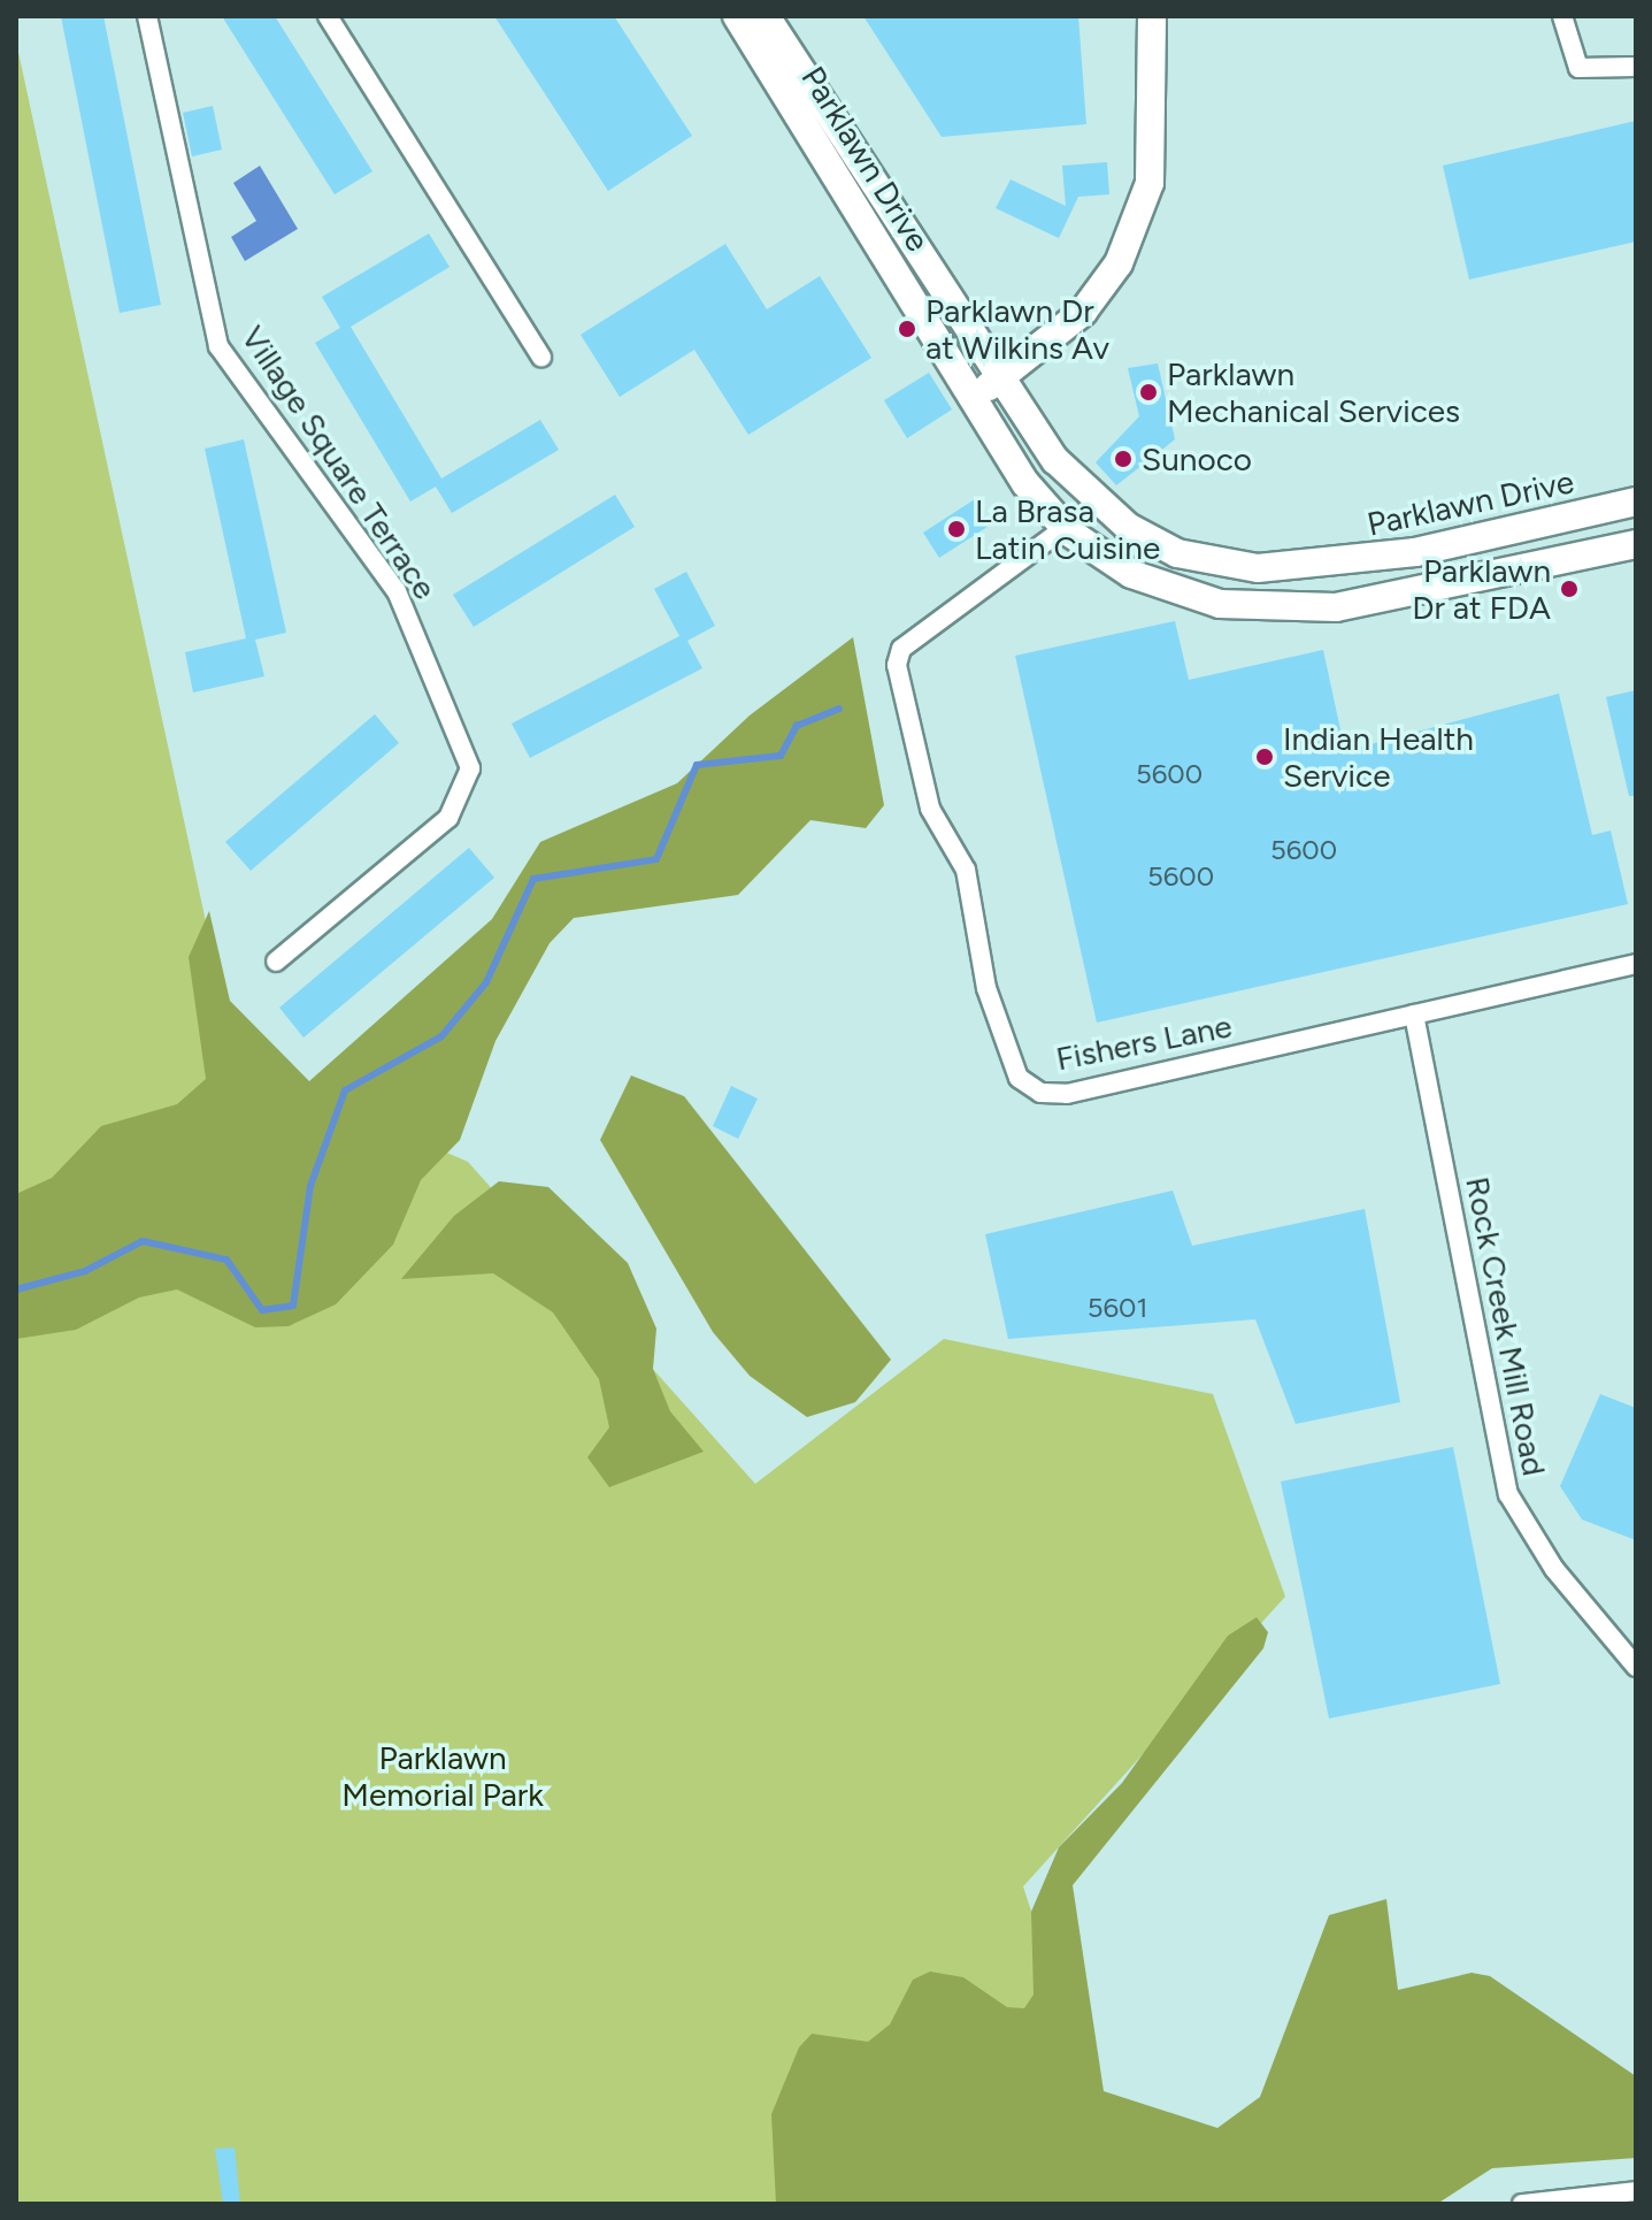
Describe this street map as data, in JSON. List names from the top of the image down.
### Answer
{
  "streets": {
    "main road": ["Parklawn Drive"],
    "street": ["Village Square Terrace", "Fishers Lane", "Rock Creek Mill Road"]
  },
  "crossings": [
    ["Parklawn Drive", "Fishers Lane"],
    ["Fishers Lane", "Rock Creek Mill Road"]
  ],
  "parks": ["Parklawn Memorial Park"],
  "places": [
    "Parklawn Dr at Wilkins Av",
    "Parklawn Mechanical Services",
    "Sunoco",
    "La Brasa Latin Cuisine",
    "Parklawn Dr at FDA",
    "Indian Health Service"
  ],
  "house_numbers": [
    "5600",
    "5600",
    "5600",
    "5601"
  ]
}
